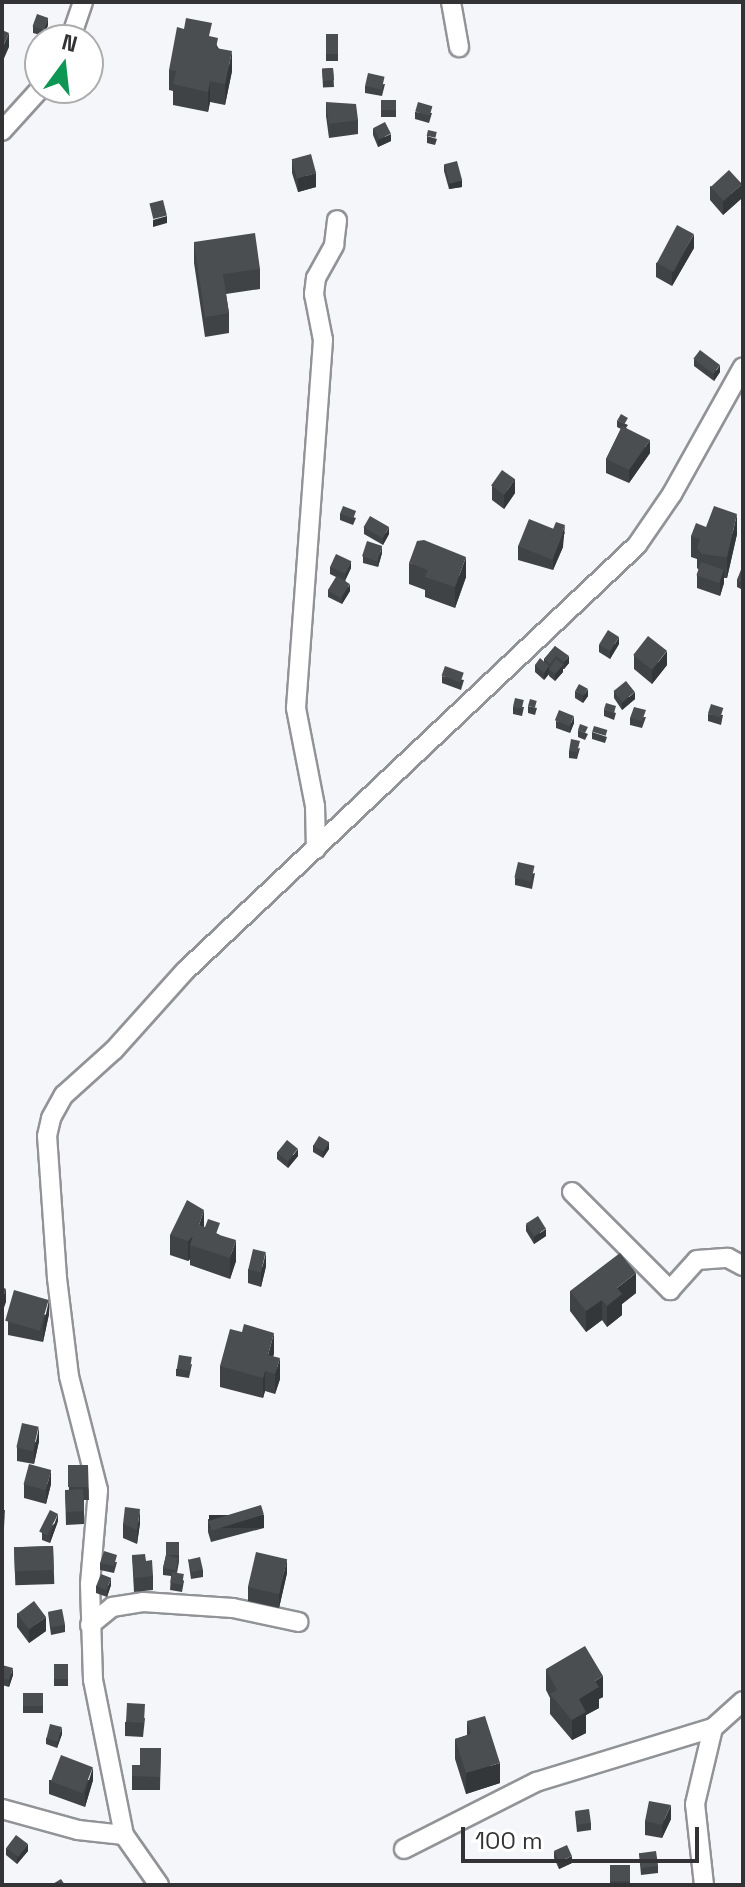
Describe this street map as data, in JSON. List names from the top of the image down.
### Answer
{
  "scale_bar": "100 m",
  "north": "top"
}
